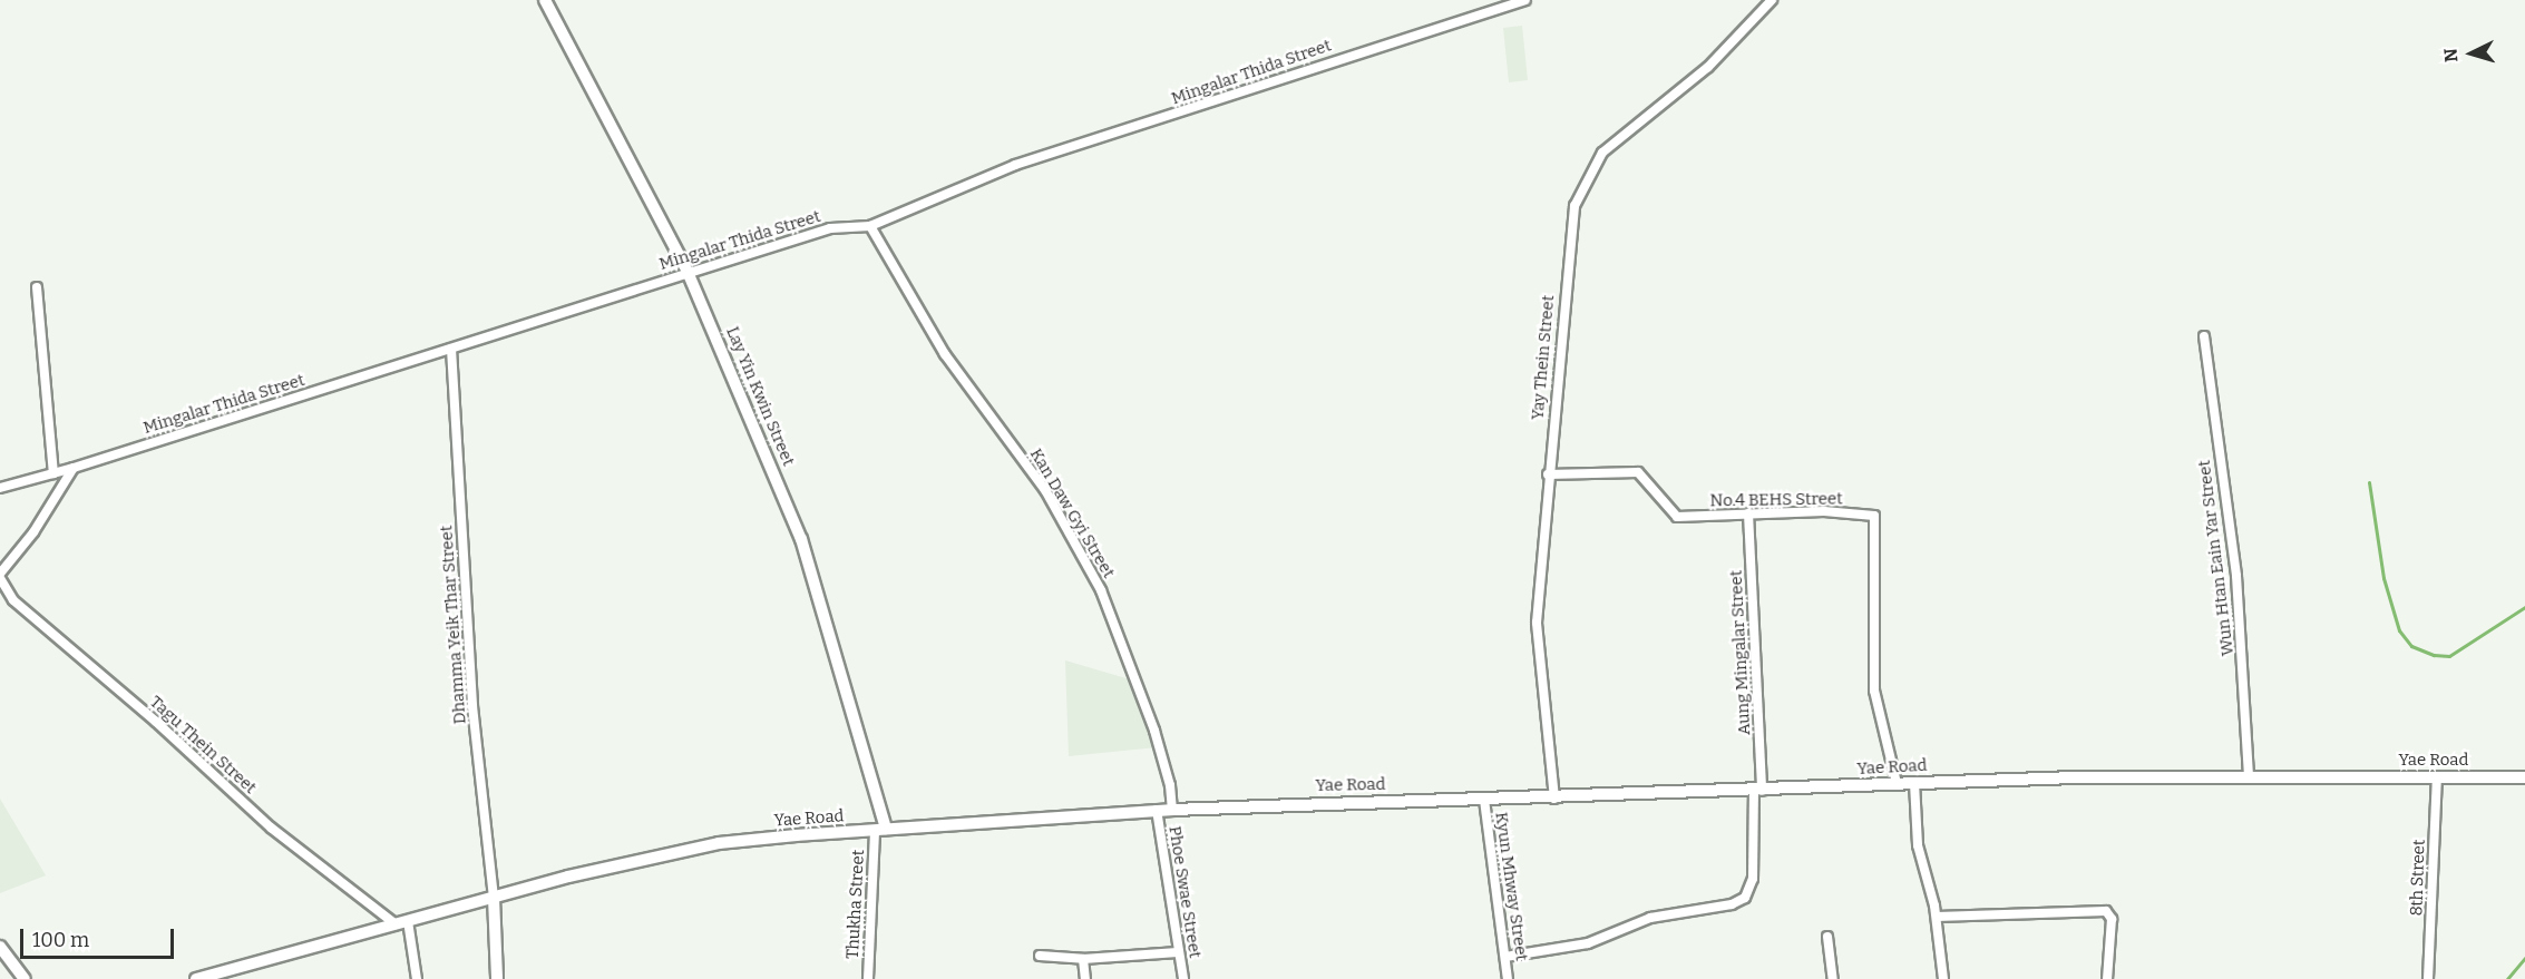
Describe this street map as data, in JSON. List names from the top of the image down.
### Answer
{
  "streets": {
    "street": [
      "Mingalar Thida Street",
      "Yay Thein Street",
      "Lay Yin Kwin Street",
      "No.4 BEHS Street",
      "Kan Daw Gyi Street",
      "Wun Htan Eain Yar Street",
      "Dhamma Yeik Thar Street",
      "Aung Mingalar Street",
      "Tagu Thein Street",
      "Yae Road",
      "8th Street",
      "Kyun Mhway Street",
      "Phoe Swae Street",
      "Thukha Street"
    ]
  },
  "crossings": [
    ["Mingalar Thida Street", "Lay Yin Kwin Street"],
    ["Mingalar Thida Street", "Kan Daw Gyi Street"],
    ["Mingalar Thida Street", "Dhamma Yeik Thar Street"],
    ["Mingalar Thida Street", "Tagu Thein Street"],
    ["Yay Thein Street", "No.4 BEHS Street"],
    ["Yay Thein Street", "Yae Road"],
    ["Lay Yin Kwin Street", "Yae Road"],
    ["Lay Yin Kwin Street", "Thukha Street"],
    ["No.4 BEHS Street", "Aung Mingalar Street"],
    ["No.4 BEHS Street", "Yae Road"],
    ["Kan Daw Gyi Street", "Yae Road"],
    ["Wun Htan Eain Yar Street", "Yae Road"],
    ["Dhamma Yeik Thar Street", "Yae Road"],
    ["Aung Mingalar Street", "Yae Road"],
    ["Aung Mingalar Street", "Kyun Mhway Street"],
    ["Tagu Thein Street", "Yae Road"],
    ["Yae Road", "8th Street"],
    ["Yae Road", "Kyun Mhway Street"],
    ["Yae Road", "Phoe Swae Street"],
    ["Yae Road", "Thukha Street"]
  ],
  "scale_bar": "100 m",
  "north": "left"
}
